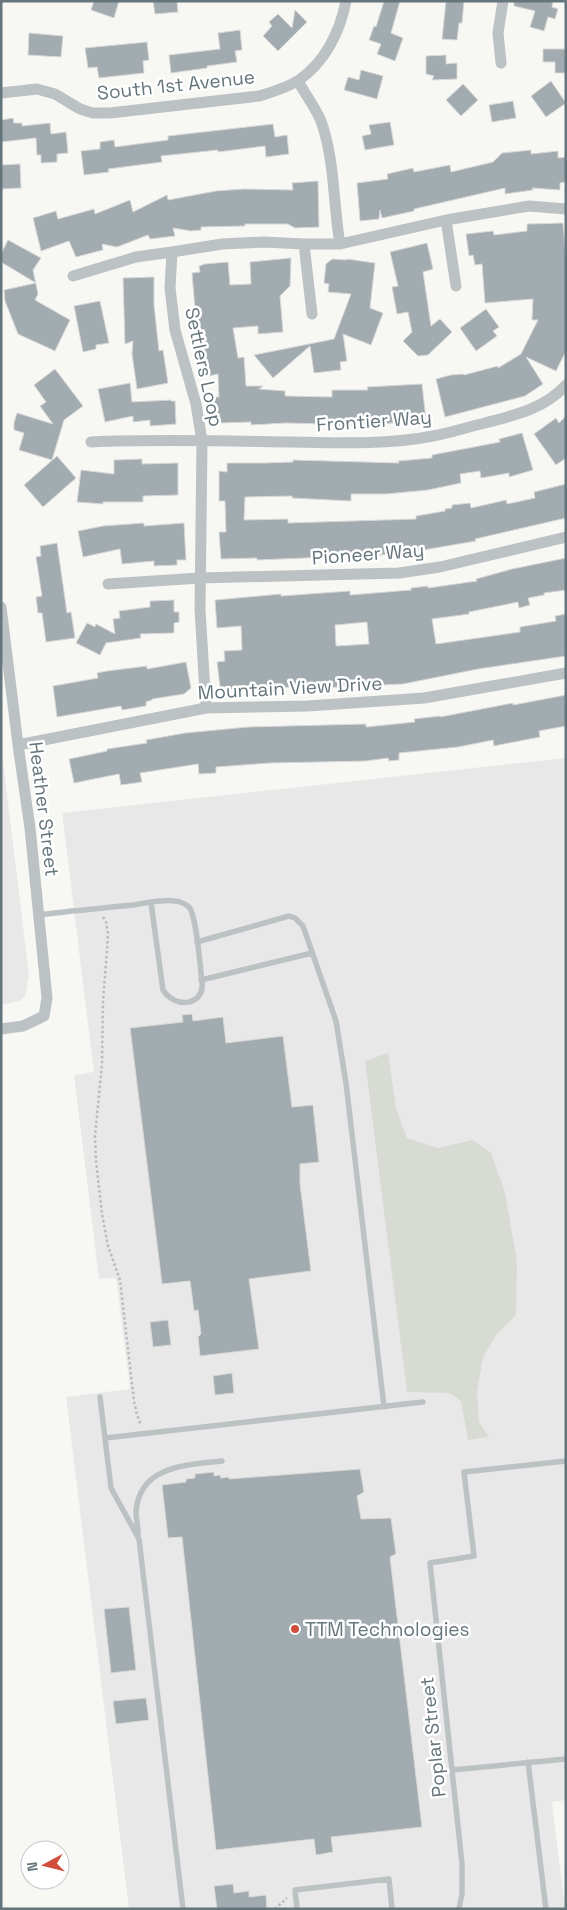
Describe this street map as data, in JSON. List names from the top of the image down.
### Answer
{
  "streets": {
    "street": [
      "South 1st Avenue",
      "Settlers Loop",
      "Frontier Way",
      "Pioneer Way",
      "Mountain View Drive",
      "Heather Street"
    ],
    "lane": ["Poplar Street"]
  },
  "crossings": [
    ["Settlers Loop", "Frontier Way"],
    ["Settlers Loop", "Pioneer Way"],
    ["Settlers Loop", "Mountain View Drive"],
    ["Mountain View Drive", "Heather Street"]
  ],
  "places": ["TTM Technologies"],
  "north": "left"
}
